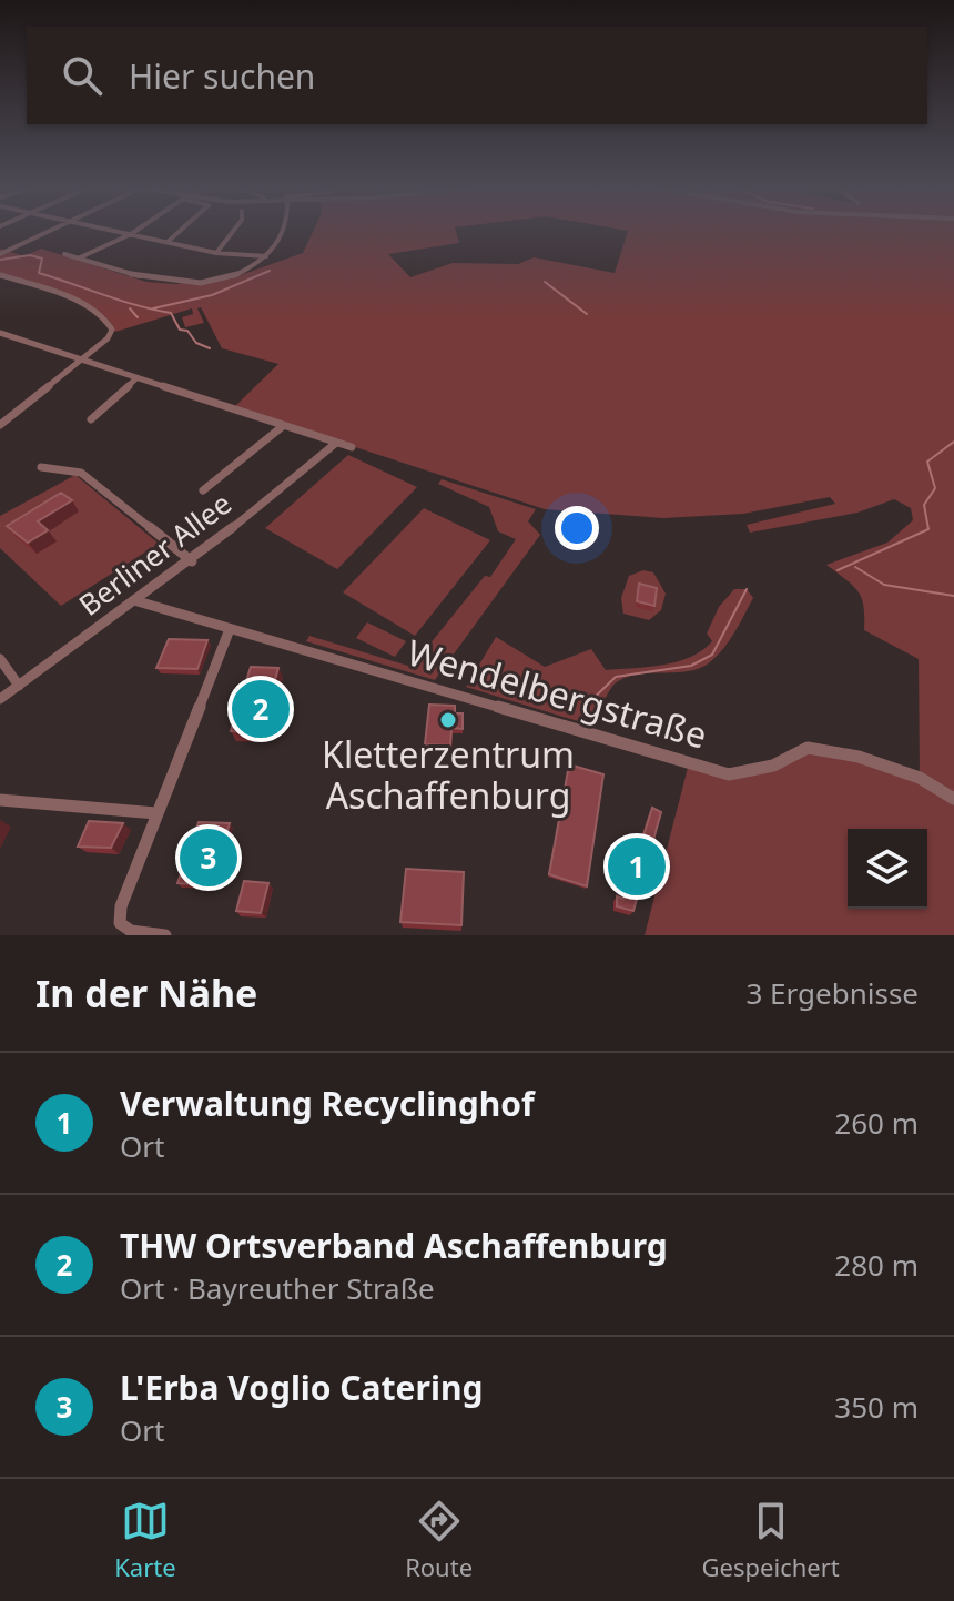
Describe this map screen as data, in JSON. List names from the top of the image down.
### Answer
{
  "streets": {
    "street": ["Berliner Allee", "Wendelbergstraße"]
  },
  "crossings": [
    ["Berliner Allee", "Wendelbergstraße"]
  ],
  "places": ["Kletterzentrum Aschaffenburg"],
  "page": {
    "search": "Hier suchen",
    "pins": ["2", "3", "1"],
    "heading": ["In der Nähe", "3 Ergebnisse"],
    "list": [
      {
        "mark": "1",
        "name": "Verwaltung Recyclinghof",
        "note": "Ort",
        "value": "260 m"
      },
      {
        "mark": "2",
        "name": "THW Ortsverband Aschaffenburg",
        "note": "Ort · Bayreuther Straße",
        "value": "280 m"
      },
      {
        "mark": "3",
        "name": "L'Erba Voglio Catering",
        "note": "Ort",
        "value": "350 m"
      }
    ],
    "nav": ["Karte", "Route", "Gespeichert"]
  }
}
